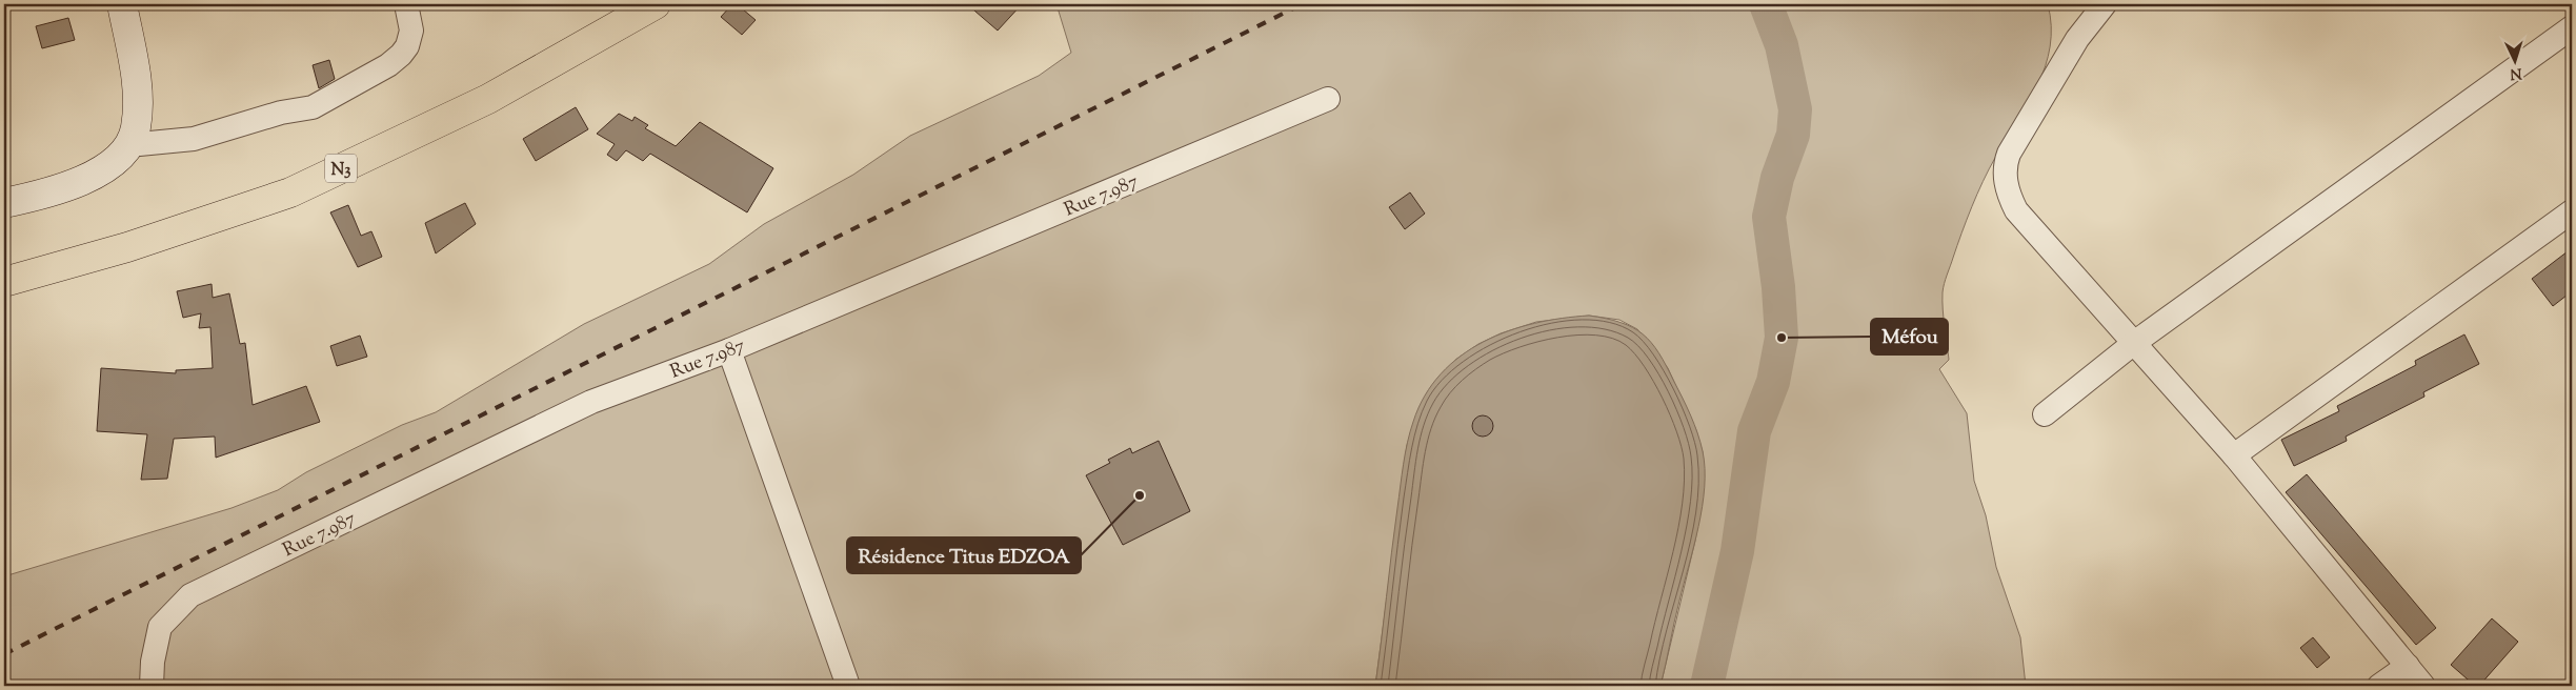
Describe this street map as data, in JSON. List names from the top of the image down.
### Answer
{
  "streets": {
    "highway": ["N3"],
    "street": ["Rue 7.987"]
  },
  "places": ["Méfou", "Résidence Titus EDZOA"],
  "north": "bottom"
}
